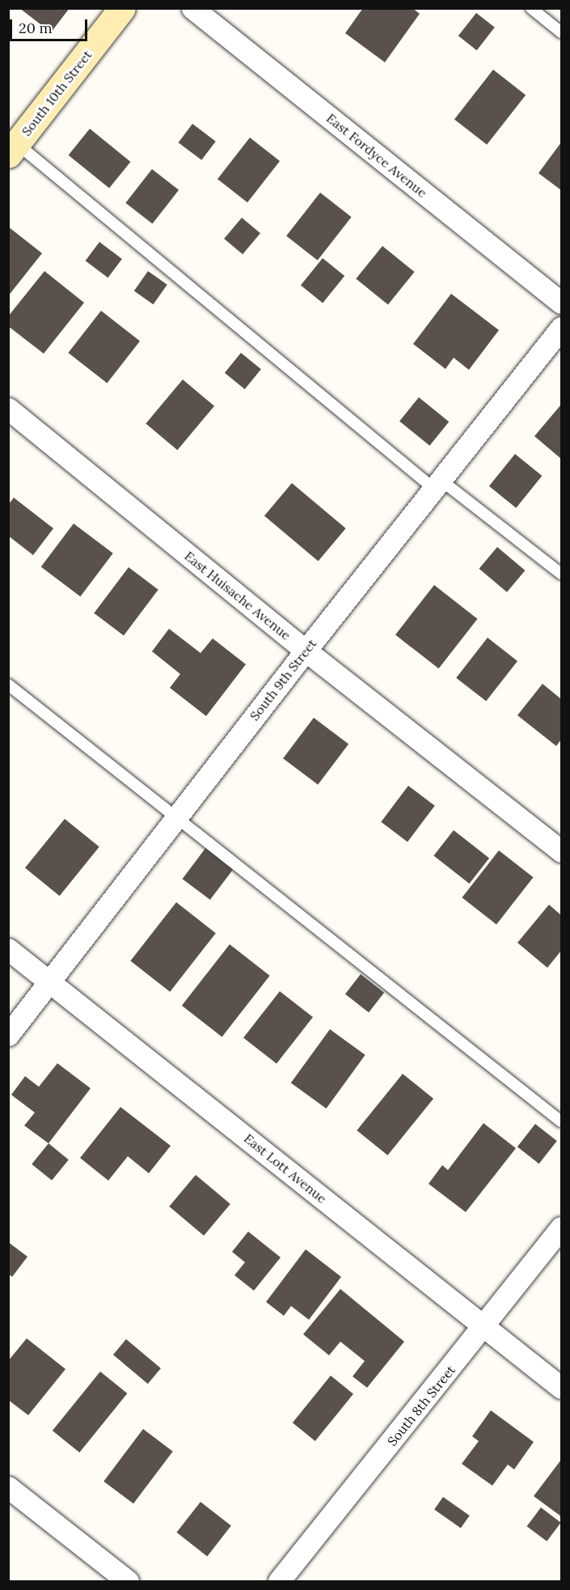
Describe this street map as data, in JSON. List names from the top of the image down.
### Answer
{
  "streets": {
    "street": [
      "South 10th Street",
      "East Fordyce Avenue",
      "East Huisache Avenue",
      "South 9th Street",
      "East Lott Avenue",
      "South 8th Street"
    ]
  },
  "crossings": [
    ["East Huisache Avenue", "South 9th Street"],
    ["South 9th Street", "East Lott Avenue"],
    ["East Lott Avenue", "South 8th Street"]
  ],
  "scale_bar": "20 m"
}
